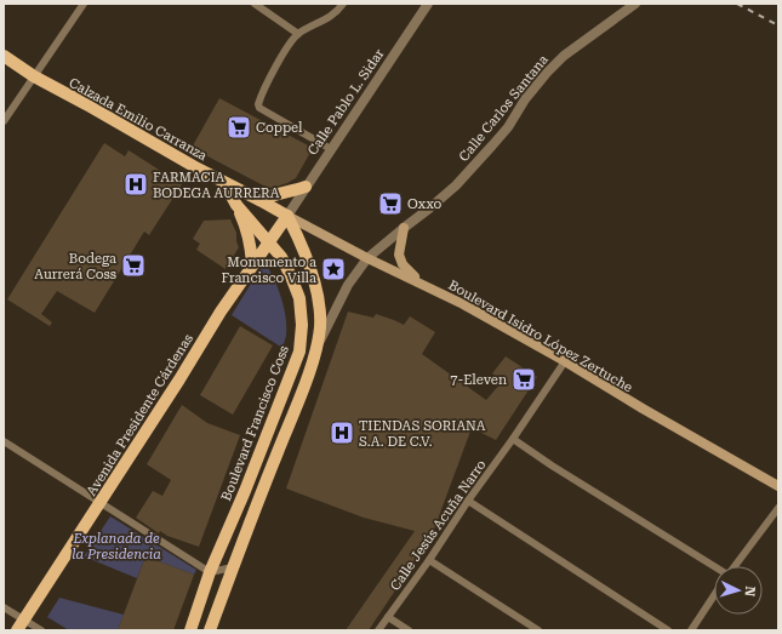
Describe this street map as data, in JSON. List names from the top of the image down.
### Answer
{
  "streets": {
    "main road": [
      "Calzada Emilio Carranza",
      "Boulevard Isidro López Zertuche",
      "Avenida Presidente Cárdenas",
      "Boulevard Francisco Coss"
    ],
    "street": ["Calle Pablo L. Sidar", "Calle Carlos Santana", "Calle Jesús Acuña Narro"]
  },
  "crossings": [
    ["Calle Pablo L. Sidar", "Calzada Emilio Carranza"],
    ["Calle Pablo L. Sidar", "Boulevard Isidro López Zertuche"],
    ["Calle Pablo L. Sidar", "Avenida Presidente Cárdenas"],
    ["Calle Carlos Santana", "Boulevard Isidro López Zertuche"],
    ["Calzada Emilio Carranza", "Boulevard Isidro López Zertuche"],
    ["Calzada Emilio Carranza", "Avenida Presidente Cárdenas"],
    ["Calzada Emilio Carranza", "Boulevard Francisco Coss"],
    ["Boulevard Isidro López Zertuche", "Avenida Presidente Cárdenas"],
    ["Boulevard Isidro López Zertuche", "Calle Jesús Acuña Narro"],
    ["Avenida Presidente Cárdenas", "Boulevard Francisco Coss"]
  ],
  "parks": ["Explanada de la Presidencia"],
  "places": {
    "supermarket": [
      "Coppel",
      "Oxxo",
      "Bodega Aurrerá Coss",
      "7-Eleven"
    ],
    "hospital": ["FARMACIA BODEGA AURRERA", "TIENDAS SORIANA S.A. DE C.V."],
    "place": ["Monumento a Francisco Villa"]
  },
  "north": "right"
}
